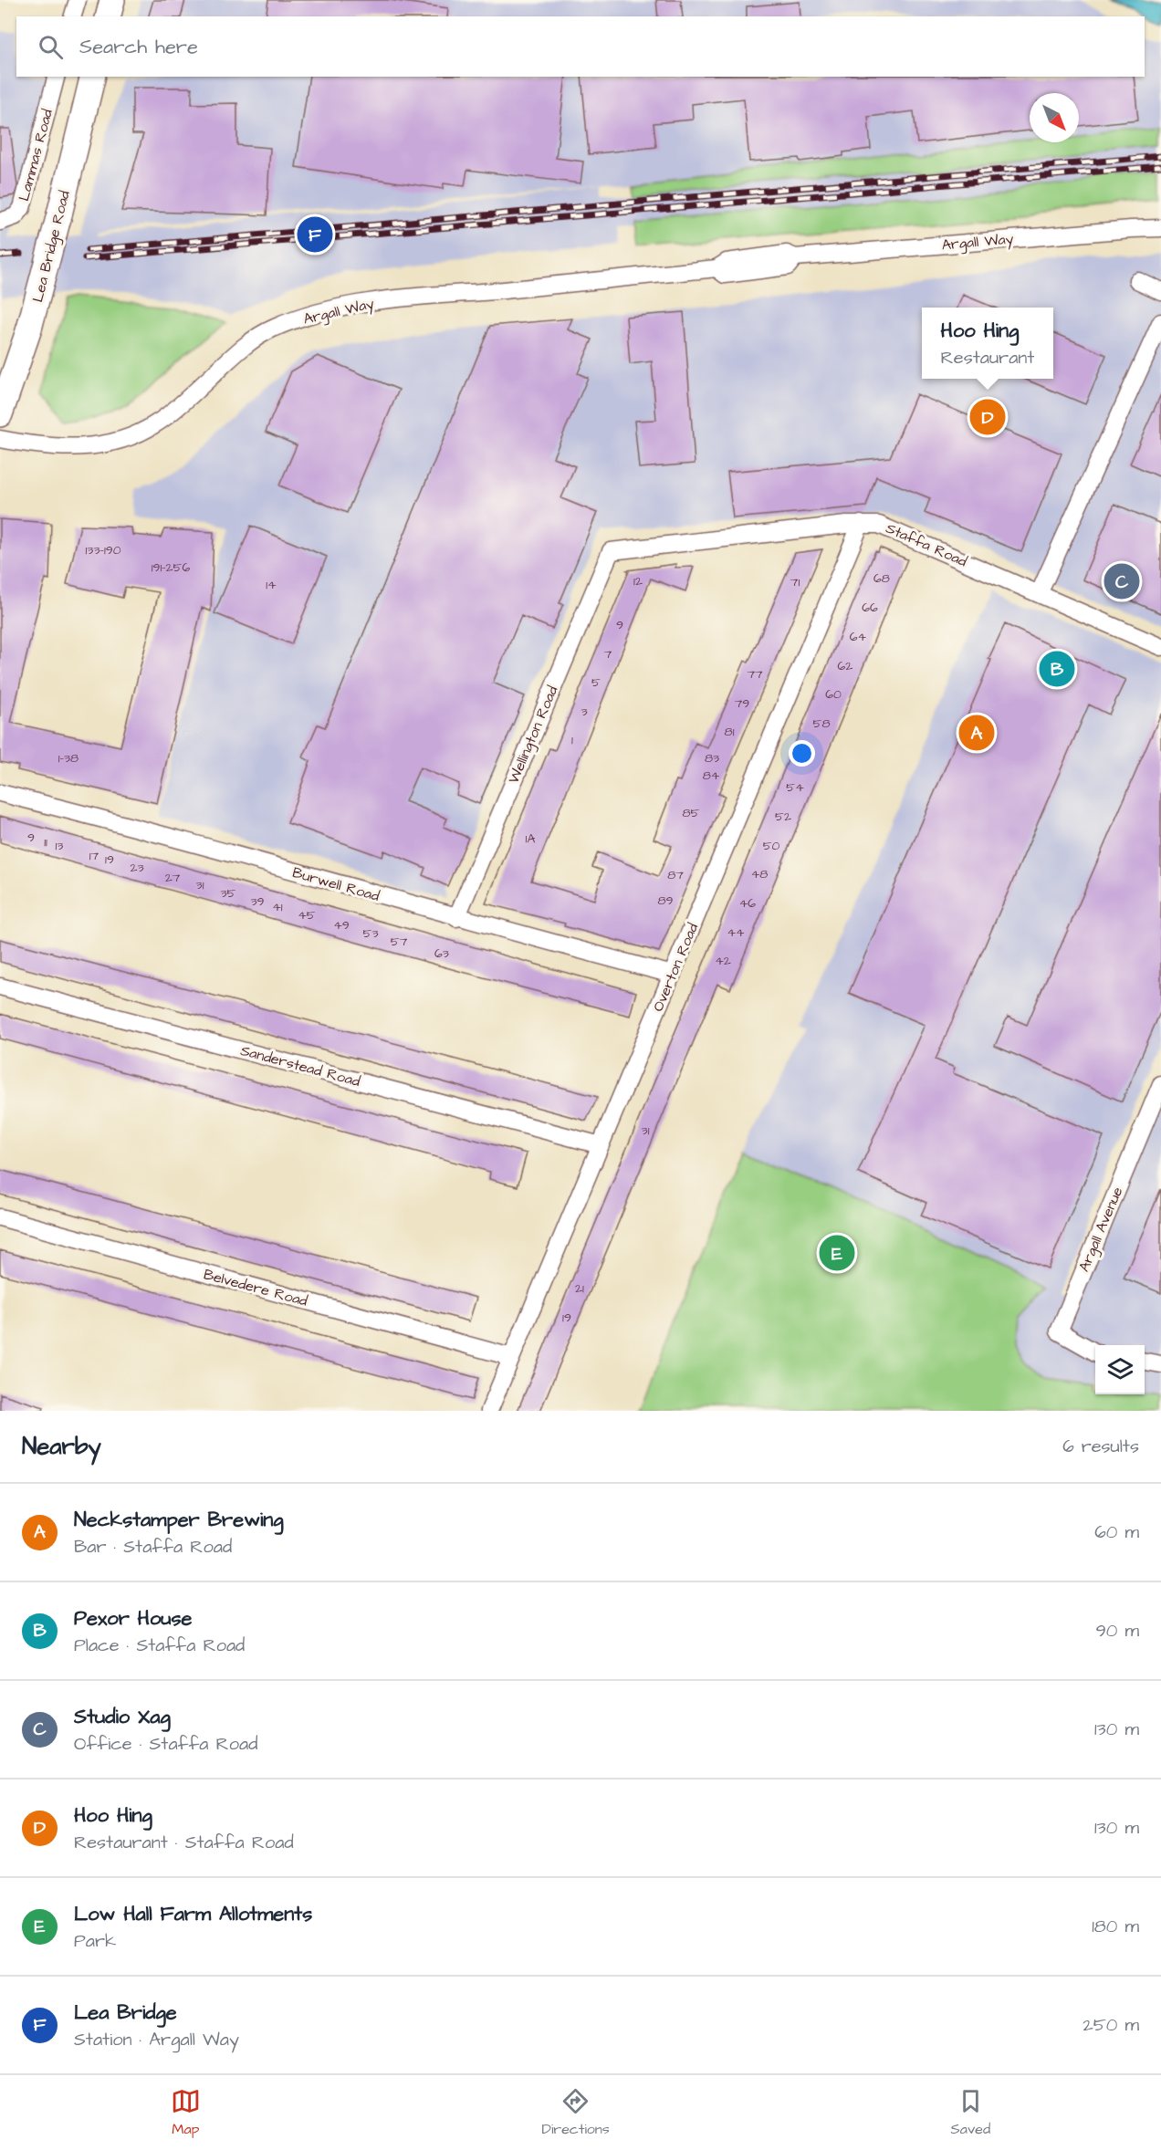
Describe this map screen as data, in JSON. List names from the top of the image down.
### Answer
{
  "streets": {
    "main road": ["Lea Bridge Road"],
    "street": [
      "Lammas Road",
      "Argall Way",
      "Staffa Road",
      "Wellington Road",
      "Burwell Road",
      "Overton Road",
      "Sanderstead Road",
      "Argall Avenue",
      "Belvedere Road"
    ]
  },
  "crossings": [
    ["Staffa Road", "Wellington Road"],
    ["Staffa Road", "Overton Road"],
    ["Wellington Road", "Burwell Road"],
    ["Burwell Road", "Overton Road"],
    ["Overton Road", "Sanderstead Road"],
    ["Overton Road", "Belvedere Road"]
  ],
  "house_numbers": [
    "133-190",
    "191-256",
    "68",
    "12",
    "71",
    "14",
    "66",
    "9",
    "64",
    "7",
    "62",
    "77",
    "5",
    "60",
    "79",
    "3",
    "58",
    "81",
    "1",
    "1-38",
    "83",
    "84",
    "54",
    "85",
    "52",
    "9",
    "1A",
    "11",
    "13",
    "50",
    "17",
    "19",
    "23",
    "48",
    "87",
    "27",
    "31",
    "35",
    "89",
    "39",
    "46",
    "41",
    "45",
    "49",
    "44",
    "53",
    "57",
    "63",
    "42",
    "31",
    "21",
    "19"
  ],
  "north": "bottom right",
  "page": {
    "search": "Search here",
    "pins": [
      "F",
      "D",
      "C",
      "B",
      "A",
      "E"
    ],
    "popup": ["Hoo Hing", "Restaurant"],
    "heading": ["Nearby", "6 results"],
    "list": [
      {
        "mark": "A",
        "name": "Neckstamper Brewing",
        "note": "Bar · Staffa Road",
        "value": "60 m"
      },
      {
        "mark": "B",
        "name": "Pexor House",
        "note": "Place · Staffa Road",
        "value": "90 m"
      },
      {
        "mark": "C",
        "name": "Studio Xag",
        "note": "Office · Staffa Road",
        "value": "130 m"
      },
      {
        "mark": "D",
        "name": "Hoo Hing",
        "note": "Restaurant · Staffa Road",
        "value": "130 m"
      },
      {
        "mark": "E",
        "name": "Low Hall Farm Allotments",
        "note": "Park",
        "value": "180 m"
      },
      {
        "mark": "F",
        "name": "Lea Bridge",
        "note": "Station · Argall Way",
        "value": "250 m"
      }
    ],
    "nav": ["Map", "Directions", "Saved"]
  }
}
